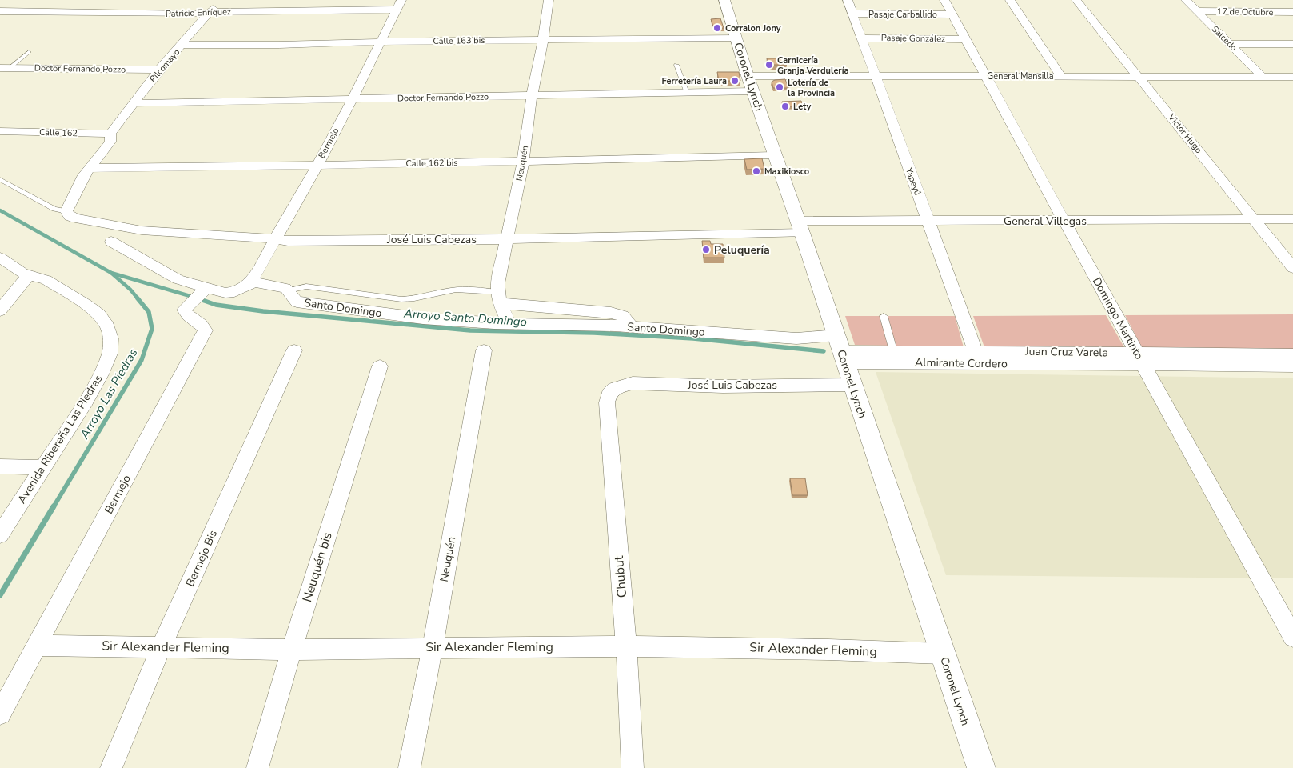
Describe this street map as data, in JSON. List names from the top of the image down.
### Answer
{
  "streets": {
    "street": [
      "17 de Octubre",
      "Patricio Enríquez",
      "Pasaje Carballido",
      "Pasaje González",
      "Salcedo",
      "Calle 163 bis",
      "Pilcomayo",
      "Doctor Fernando Pozzo",
      "General Mansilla",
      "Coronel Lynch",
      "Calle 162",
      "Victor Hugo",
      "Bermejo",
      "Calle 162 bis",
      "Neuquén",
      "Yapeyú",
      "General Villegas",
      "José Luis Cabezas",
      "Santo Domingo",
      "Domingo Martinto",
      "Almirante Cordero",
      "Avenida Ribereña Las Piedras",
      "Bermejo Bis",
      "Neuquén bis",
      "Chubut",
      "Sir Alexander Fleming"
    ]
  },
  "crossings": [
    ["17 de Octubre", "Salcedo"],
    ["Patricio Enríquez", "Pilcomayo"],
    ["Patricio Enríquez", "Bermejo"],
    ["Pasaje Carballido", "Yapeyú"],
    ["Pasaje Carballido", "Domingo Martinto"],
    ["Pasaje González", "Yapeyú"],
    ["Pasaje González", "Domingo Martinto"],
    ["Salcedo", "General Mansilla"],
    ["Calle 163 bis", "Pilcomayo"],
    ["Calle 163 bis", "Coronel Lynch"],
    ["Calle 163 bis", "Bermejo"],
    ["Calle 163 bis", "Neuquén"],
    ["Pilcomayo", "Doctor Fernando Pozzo"],
    ["Pilcomayo", "Calle 162"],
    ["Pilcomayo", "Calle 162 bis"],
    ["Pilcomayo", "José Luis Cabezas"],
    ["Doctor Fernando Pozzo", "General Mansilla"],
    ["Doctor Fernando Pozzo", "Coronel Lynch"],
    ["Doctor Fernando Pozzo", "Bermejo"],
    ["Doctor Fernando Pozzo", "Neuquén"],
    ["General Mansilla", "Coronel Lynch"],
    ["General Mansilla", "Victor Hugo"],
    ["General Mansilla", "Yapeyú"],
    ["General Mansilla", "Domingo Martinto"],
    ["Coronel Lynch", "Calle 162 bis"],
    ["Coronel Lynch", "General Villegas"],
    ["Coronel Lynch", "José Luis Cabezas"],
    ["Coronel Lynch", "Santo Domingo"],
    ["Coronel Lynch", "Almirante Cordero"],
    ["Coronel Lynch", "Sir Alexander Fleming"],
    ["Victor Hugo", "General Villegas"],
    ["Bermejo", "Calle 162 bis"],
    ["Bermejo", "José Luis Cabezas"],
    ["Bermejo", "Santo Domingo"],
    ["Bermejo", "Sir Alexander Fleming"],
    ["Calle 162 bis", "Neuquén"],
    ["Neuquén", "José Luis Cabezas"],
    ["Neuquén", "Sir Alexander Fleming"],
    ["Yapeyú", "General Villegas"],
    ["Yapeyú", "Almirante Cordero"],
    ["General Villegas", "José Luis Cabezas"],
    ["General Villegas", "Domingo Martinto"],
    ["José Luis Cabezas", "Chubut"],
    ["Santo Domingo", "Almirante Cordero"],
    ["Domingo Martinto", "Almirante Cordero"],
    ["Bermejo Bis", "Sir Alexander Fleming"],
    ["Neuquén bis", "Sir Alexander Fleming"],
    ["Chubut", "Sir Alexander Fleming"]
  ],
  "water": ["Arroyo Santo Domingo", "Arroyo Las Piedras"],
  "places": [
    "Corralon Jony",
    "Carnicería Granja Verdulería",
    "Ferretería Laura",
    "Lotería de la Provincia",
    "Lety",
    "Maxikiosco",
    "Peluquería"
  ]
}
